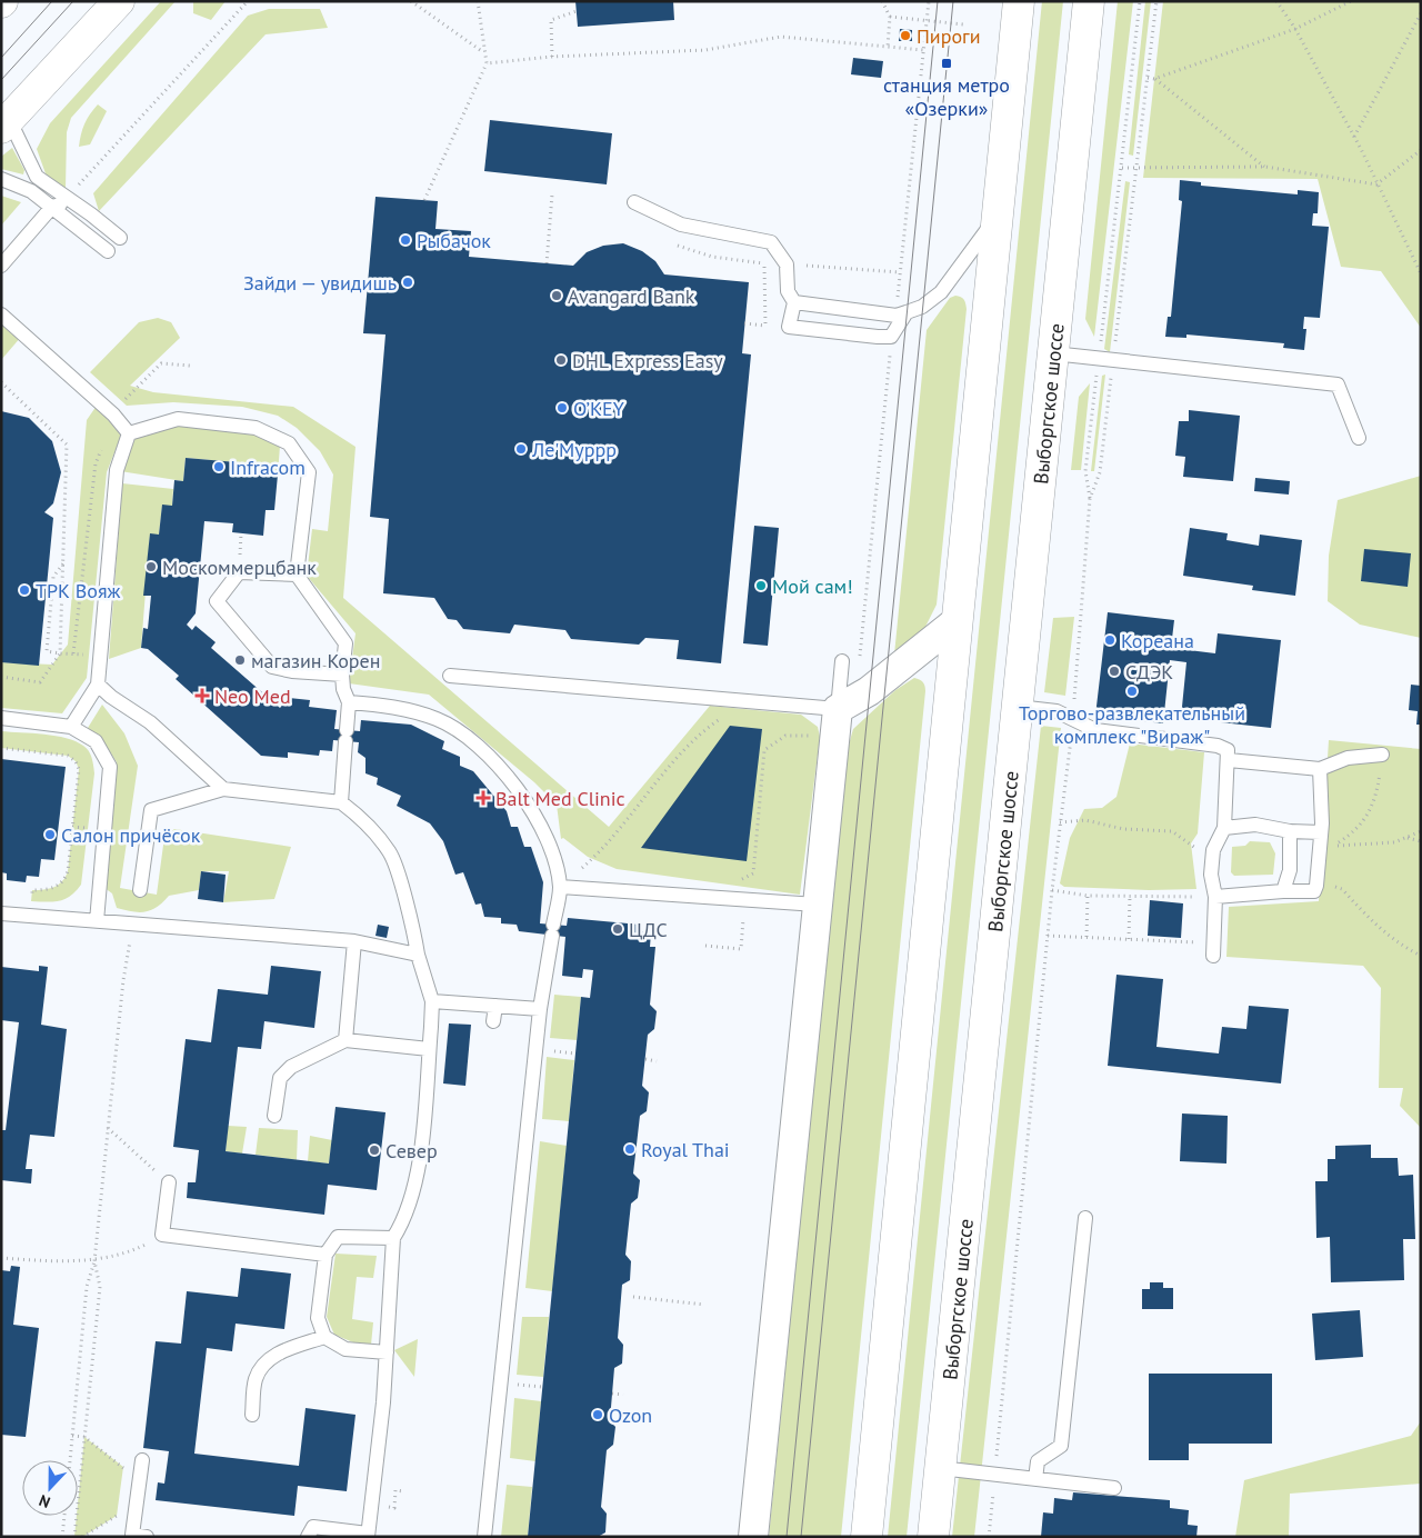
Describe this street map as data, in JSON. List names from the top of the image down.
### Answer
{
  "streets": {
    "main road": ["Выборгское шоссе"]
  },
  "places": {
    "other": [
      "Пироги",
      "Рыбачок",
      "Зайди — увидишь",
      "Avangard Bank",
      "DHL Express Easy",
      "O’KEY",
      "Ле'Муррр",
      "Infracom",
      "Москоммерцбанк",
      "Мой сам!",
      "ТРК Вояж",
      "Кореана",
      "магазин Корен",
      "СДЭК",
      "Торгово-развлекательный комплекс \"Вираж\"",
      "Салон причёсок",
      "ЦДС",
      "Royal Thai",
      "Север",
      "Ozon"
    ],
    "transit": ["станция метро «Озерки»"],
    "health": ["Neo Med", "Balt Med Clinic"]
  },
  "north": "bottom"
}
